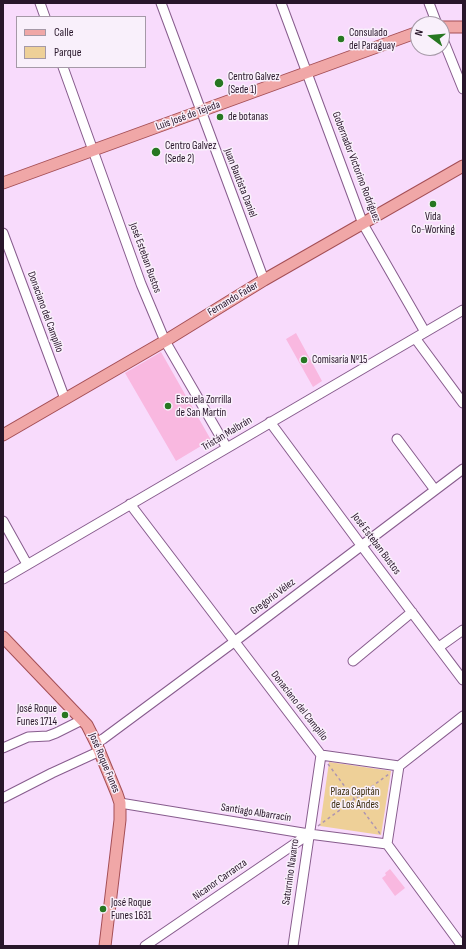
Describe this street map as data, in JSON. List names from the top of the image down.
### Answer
{
  "streets": {
    "main road": ["Luis José de Tejeda", "Fernando Fader", "José Roque Funes"],
    "street": [
      "Gobernador Victorino Rodríguez",
      "Juan Bautista Daniel",
      "José Esteban Bustos",
      "Donaciano del Campillo",
      "Tristán Malbrán",
      "Gregorio Vélez",
      "Santiago Albarracín",
      "Saturnino Navarro",
      "Nicanor Carranza"
    ]
  },
  "crossings": [
    ["Luis José de Tejeda", "Gobernador Victorino Rodríguez"],
    ["Luis José de Tejeda", "Juan Bautista Daniel"],
    ["Luis José de Tejeda", "José Esteban Bustos"],
    ["Gobernador Victorino Rodríguez", "Fernando Fader"],
    ["Gobernador Victorino Rodríguez", "Tristán Malbrán"],
    ["Juan Bautista Daniel", "Fernando Fader"],
    ["José Esteban Bustos", "Fernando Fader"],
    ["José Esteban Bustos", "Tristán Malbrán"],
    ["José Esteban Bustos", "Gregorio Vélez"],
    ["Fernando Fader", "Donaciano del Campillo"],
    ["Donaciano del Campillo", "Tristán Malbrán"],
    ["Donaciano del Campillo", "Gregorio Vélez"],
    ["Donaciano del Campillo", "Saturnino Navarro"],
    ["Gregorio Vélez", "José Roque Funes"],
    ["José Roque Funes", "Santiago Albarracín"],
    ["Santiago Albarracín", "Saturnino Navarro"],
    ["Santiago Albarracín", "Nicanor Carranza"],
    ["Saturnino Navarro", "Nicanor Carranza"]
  ],
  "parks": ["Plaza Capitán de Los Andes"],
  "places": [
    "Consulado del Paraguay",
    "Centro Galvez (Sede 1)",
    "de botanas",
    "Centro Galvez (Sede 2)",
    "Vida Co-Working",
    "Comisaría Nº15",
    "Escuela Zorrilla de San Martín",
    "José Roque Funes 1714",
    "José Roque Funes 1631"
  ],
  "legend": ["Calle", "Parque"],
  "north": "left"
}
